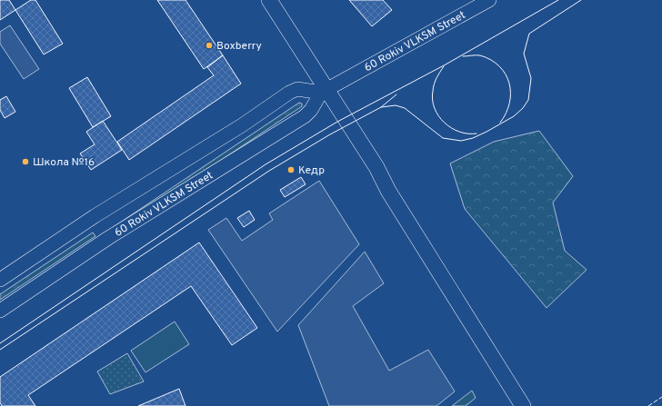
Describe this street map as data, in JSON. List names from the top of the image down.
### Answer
{
  "streets": {
    "street": ["60 Rokiv VLKSM Street"]
  },
  "places": ["Boxberry", "Школа №16", "Кедр"]
}
